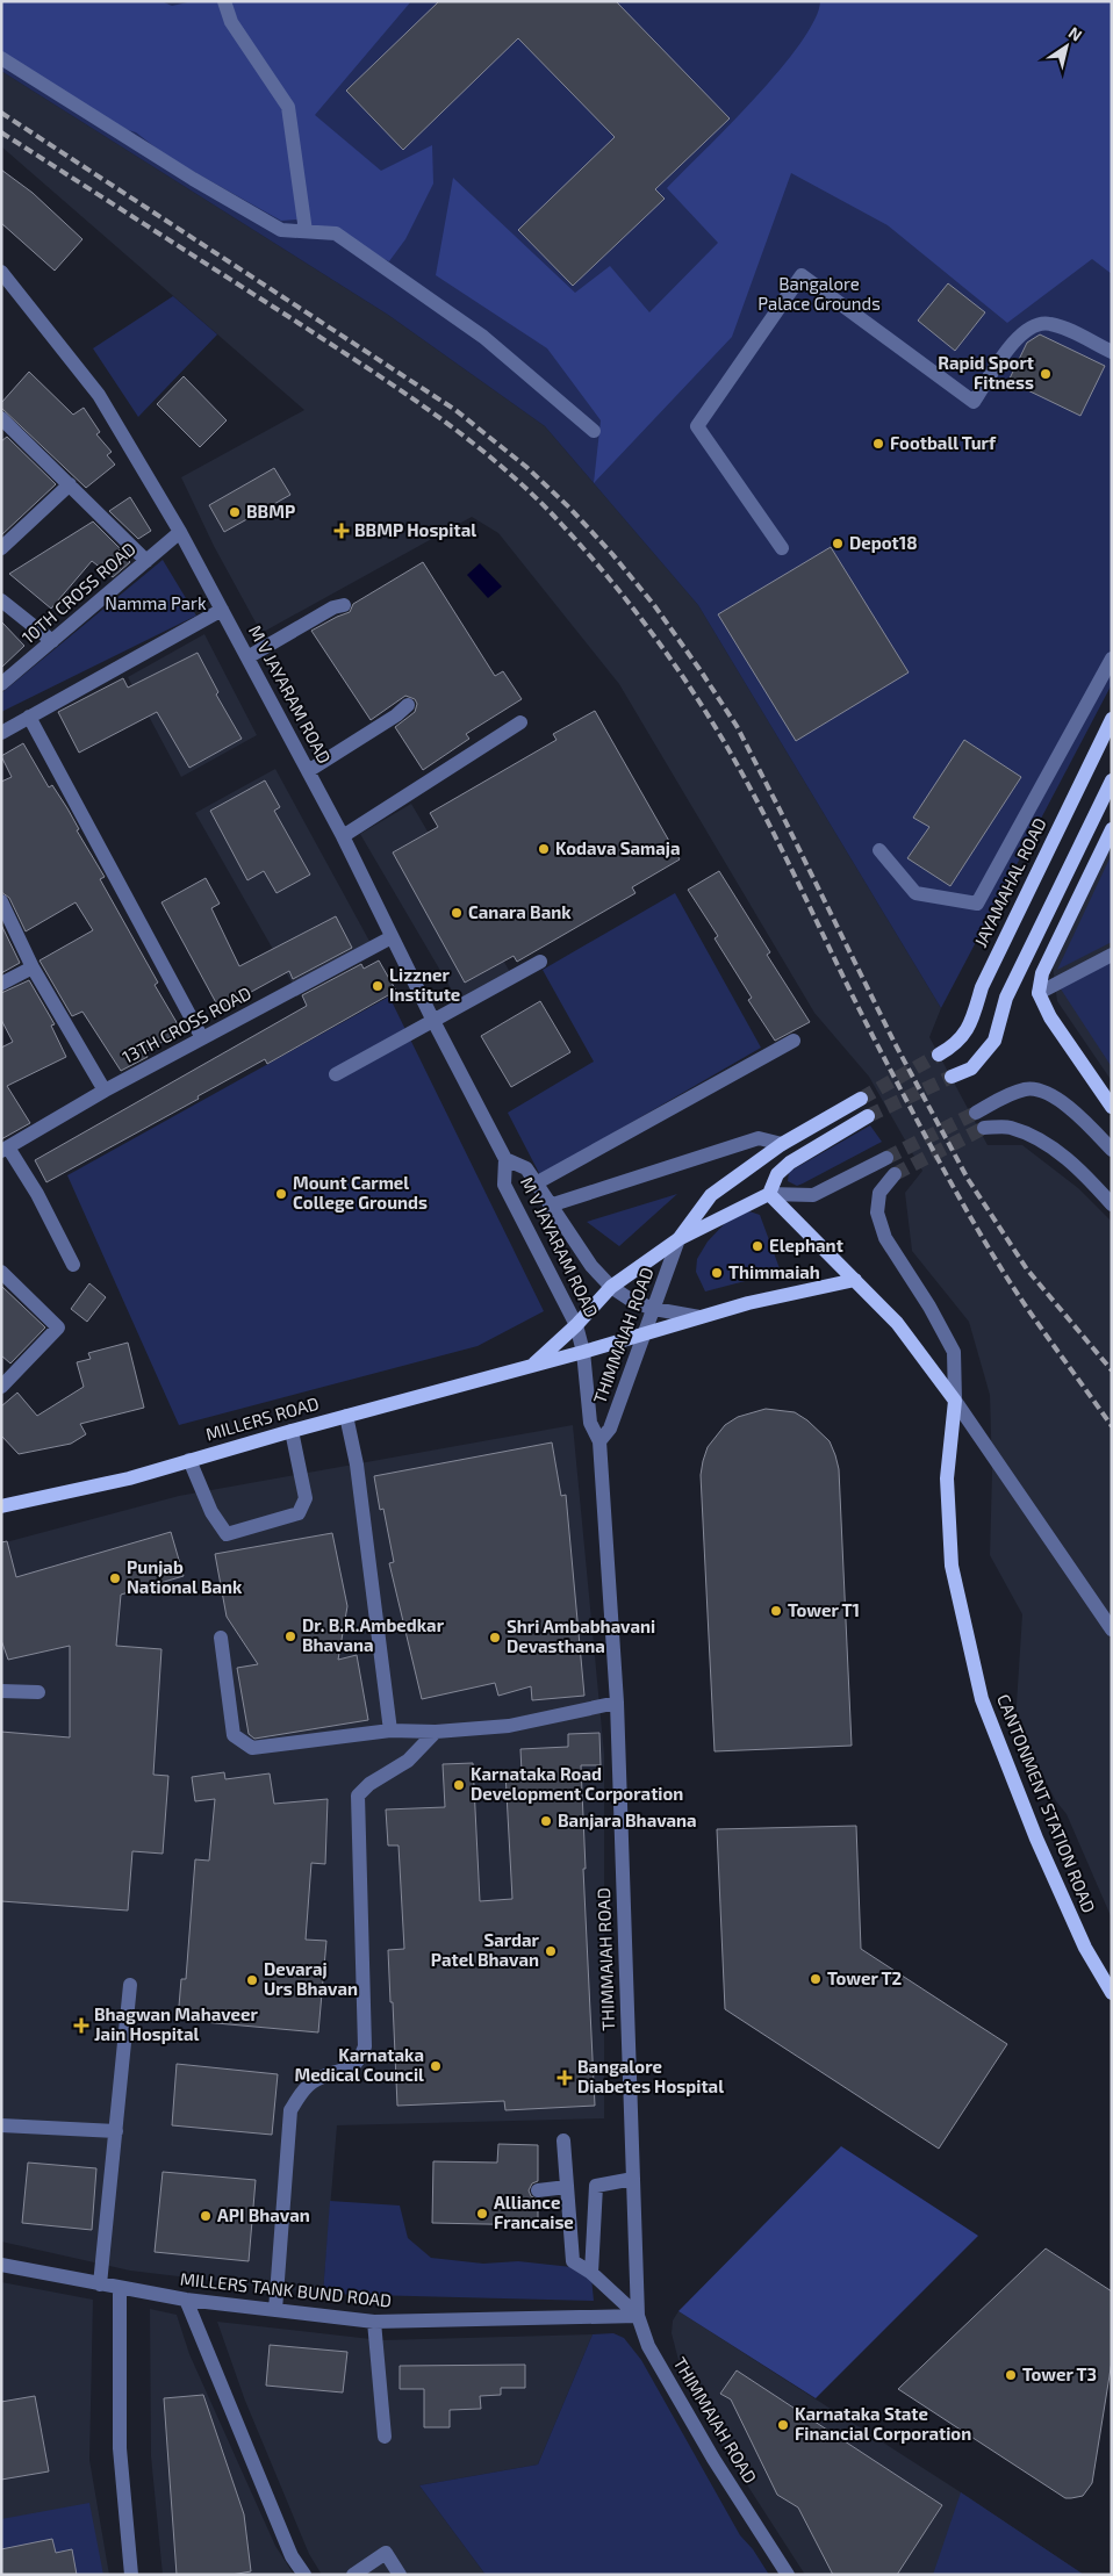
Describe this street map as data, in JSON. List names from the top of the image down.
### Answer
{
  "streets": {
    "main road": ["JAYAMAHAL ROAD", "MILLERS ROAD", "CANTONMENT STATION ROAD"],
    "street": [
      "10TH CROSS ROAD",
      "M V JAYARAM ROAD",
      "13TH CROSS ROAD",
      "THIMMAIAH ROAD",
      "MILLERS TANK BUND ROAD"
    ]
  },
  "crossings": [
    ["10TH CROSS ROAD", "M V JAYARAM ROAD"],
    ["M V JAYARAM ROAD", "13TH CROSS ROAD"],
    ["M V JAYARAM ROAD", "THIMMAIAH ROAD"],
    ["M V JAYARAM ROAD", "MILLERS ROAD"],
    ["THIMMAIAH ROAD", "MILLERS ROAD"],
    ["THIMMAIAH ROAD", "MILLERS TANK BUND ROAD"]
  ],
  "parks": ["Bangalore Palace Grounds", "Namma Park"],
  "places": {
    "other": [
      "Rapid Sport Fitness",
      "Football Turf",
      "BBMP",
      "Depot18",
      "Kodava Samaja",
      "Canara Bank",
      "Lizzner Institute",
      "Mount Carmel College Grounds",
      "Elephant",
      "Thimmaiah",
      "Punjab National Bank",
      "Tower T1",
      "Dr. B.R.Ambedkar Bhavana",
      "Shri Ambabhavani Devasthana",
      "Karnataka Road Development Corporation",
      "Banjara Bhavana",
      "Sardar Patel Bhavan",
      "Tower T2",
      "Devaraj Urs Bhavan",
      "Karnataka Medical Council",
      "Alliance Francaise",
      "API Bhavan",
      "Tower T3",
      "Karnataka State Financial Corporation"
    ],
    "health": ["BBMP Hospital", "Bhagwan Mahaveer Jain Hospital", "Bangalore Diabetes Hospital"]
  },
  "north": "top right"
}
